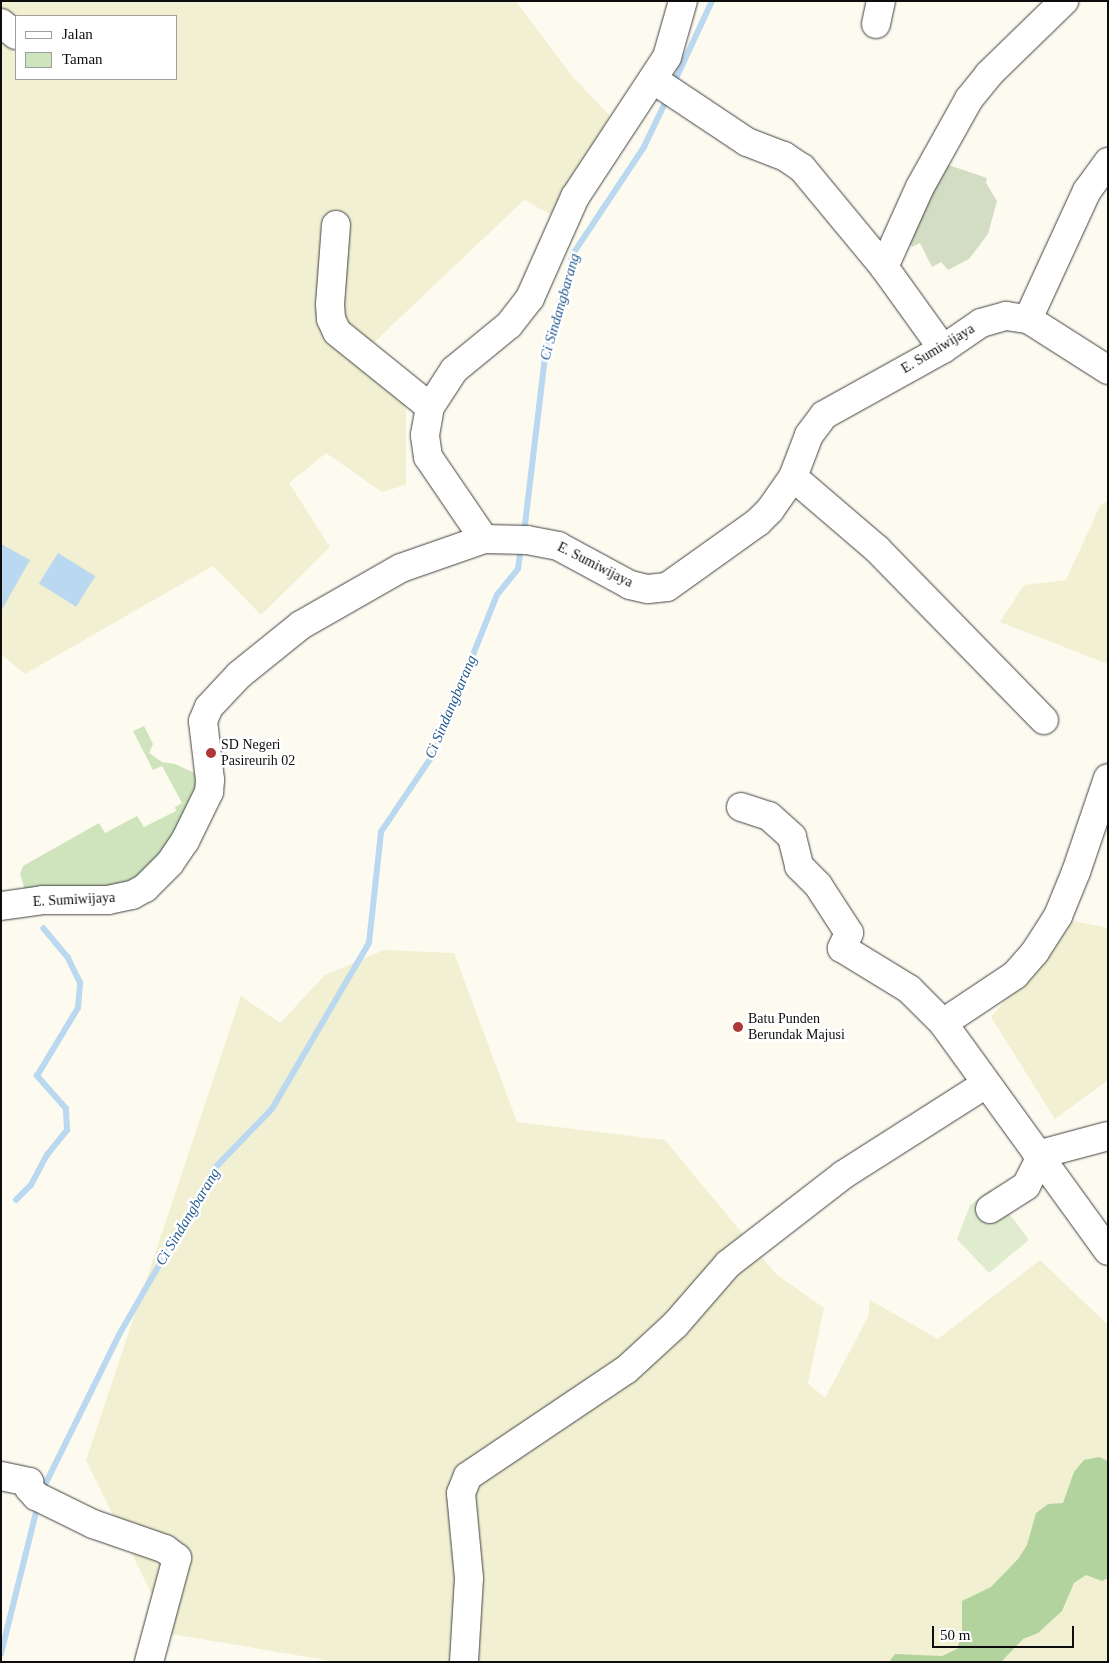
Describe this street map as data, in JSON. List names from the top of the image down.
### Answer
{
  "streets": {
    "street": ["E. Sumiwijaya"]
  },
  "water": ["Ci Sindangbarang"],
  "places": ["SD Negeri Pasireurih 02", "Batu Punden Berundak Majusi"],
  "legend": ["Jalan", "Taman"],
  "scale_bar": "50 m"
}
